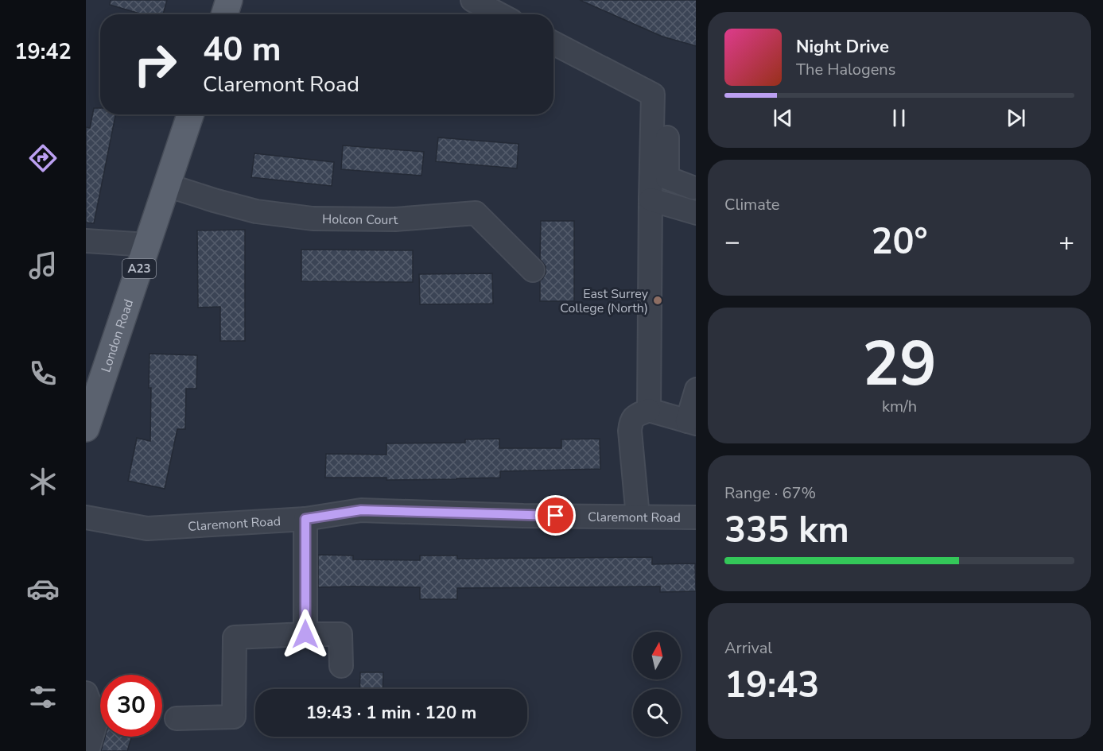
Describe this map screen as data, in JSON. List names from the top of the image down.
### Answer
{
  "streets": {
    "main road": ["A23", "London Road"],
    "street": ["Holcon Court", "Claremont Road"]
  },
  "crossings": [
    ["Holcon Court", "London Road"]
  ],
  "places": ["East Surrey College (North)"],
  "north": "top",
  "page": {
    "tabs": "19:42",
    "turn": ["40 m", "Claremont Road"],
    "song": ["Night Drive", "The Halogens"],
    "tile": [
      "Climate",
      ["29", "km/h"],
      ["Range · 67%", "335 km"],
      ["Arrival", "19:43"]
    ],
    "heat": ["−", "20°", "+"],
    "limit": "30",
    "trip": "19:43 · 1 min · 120 m"
  }
}
